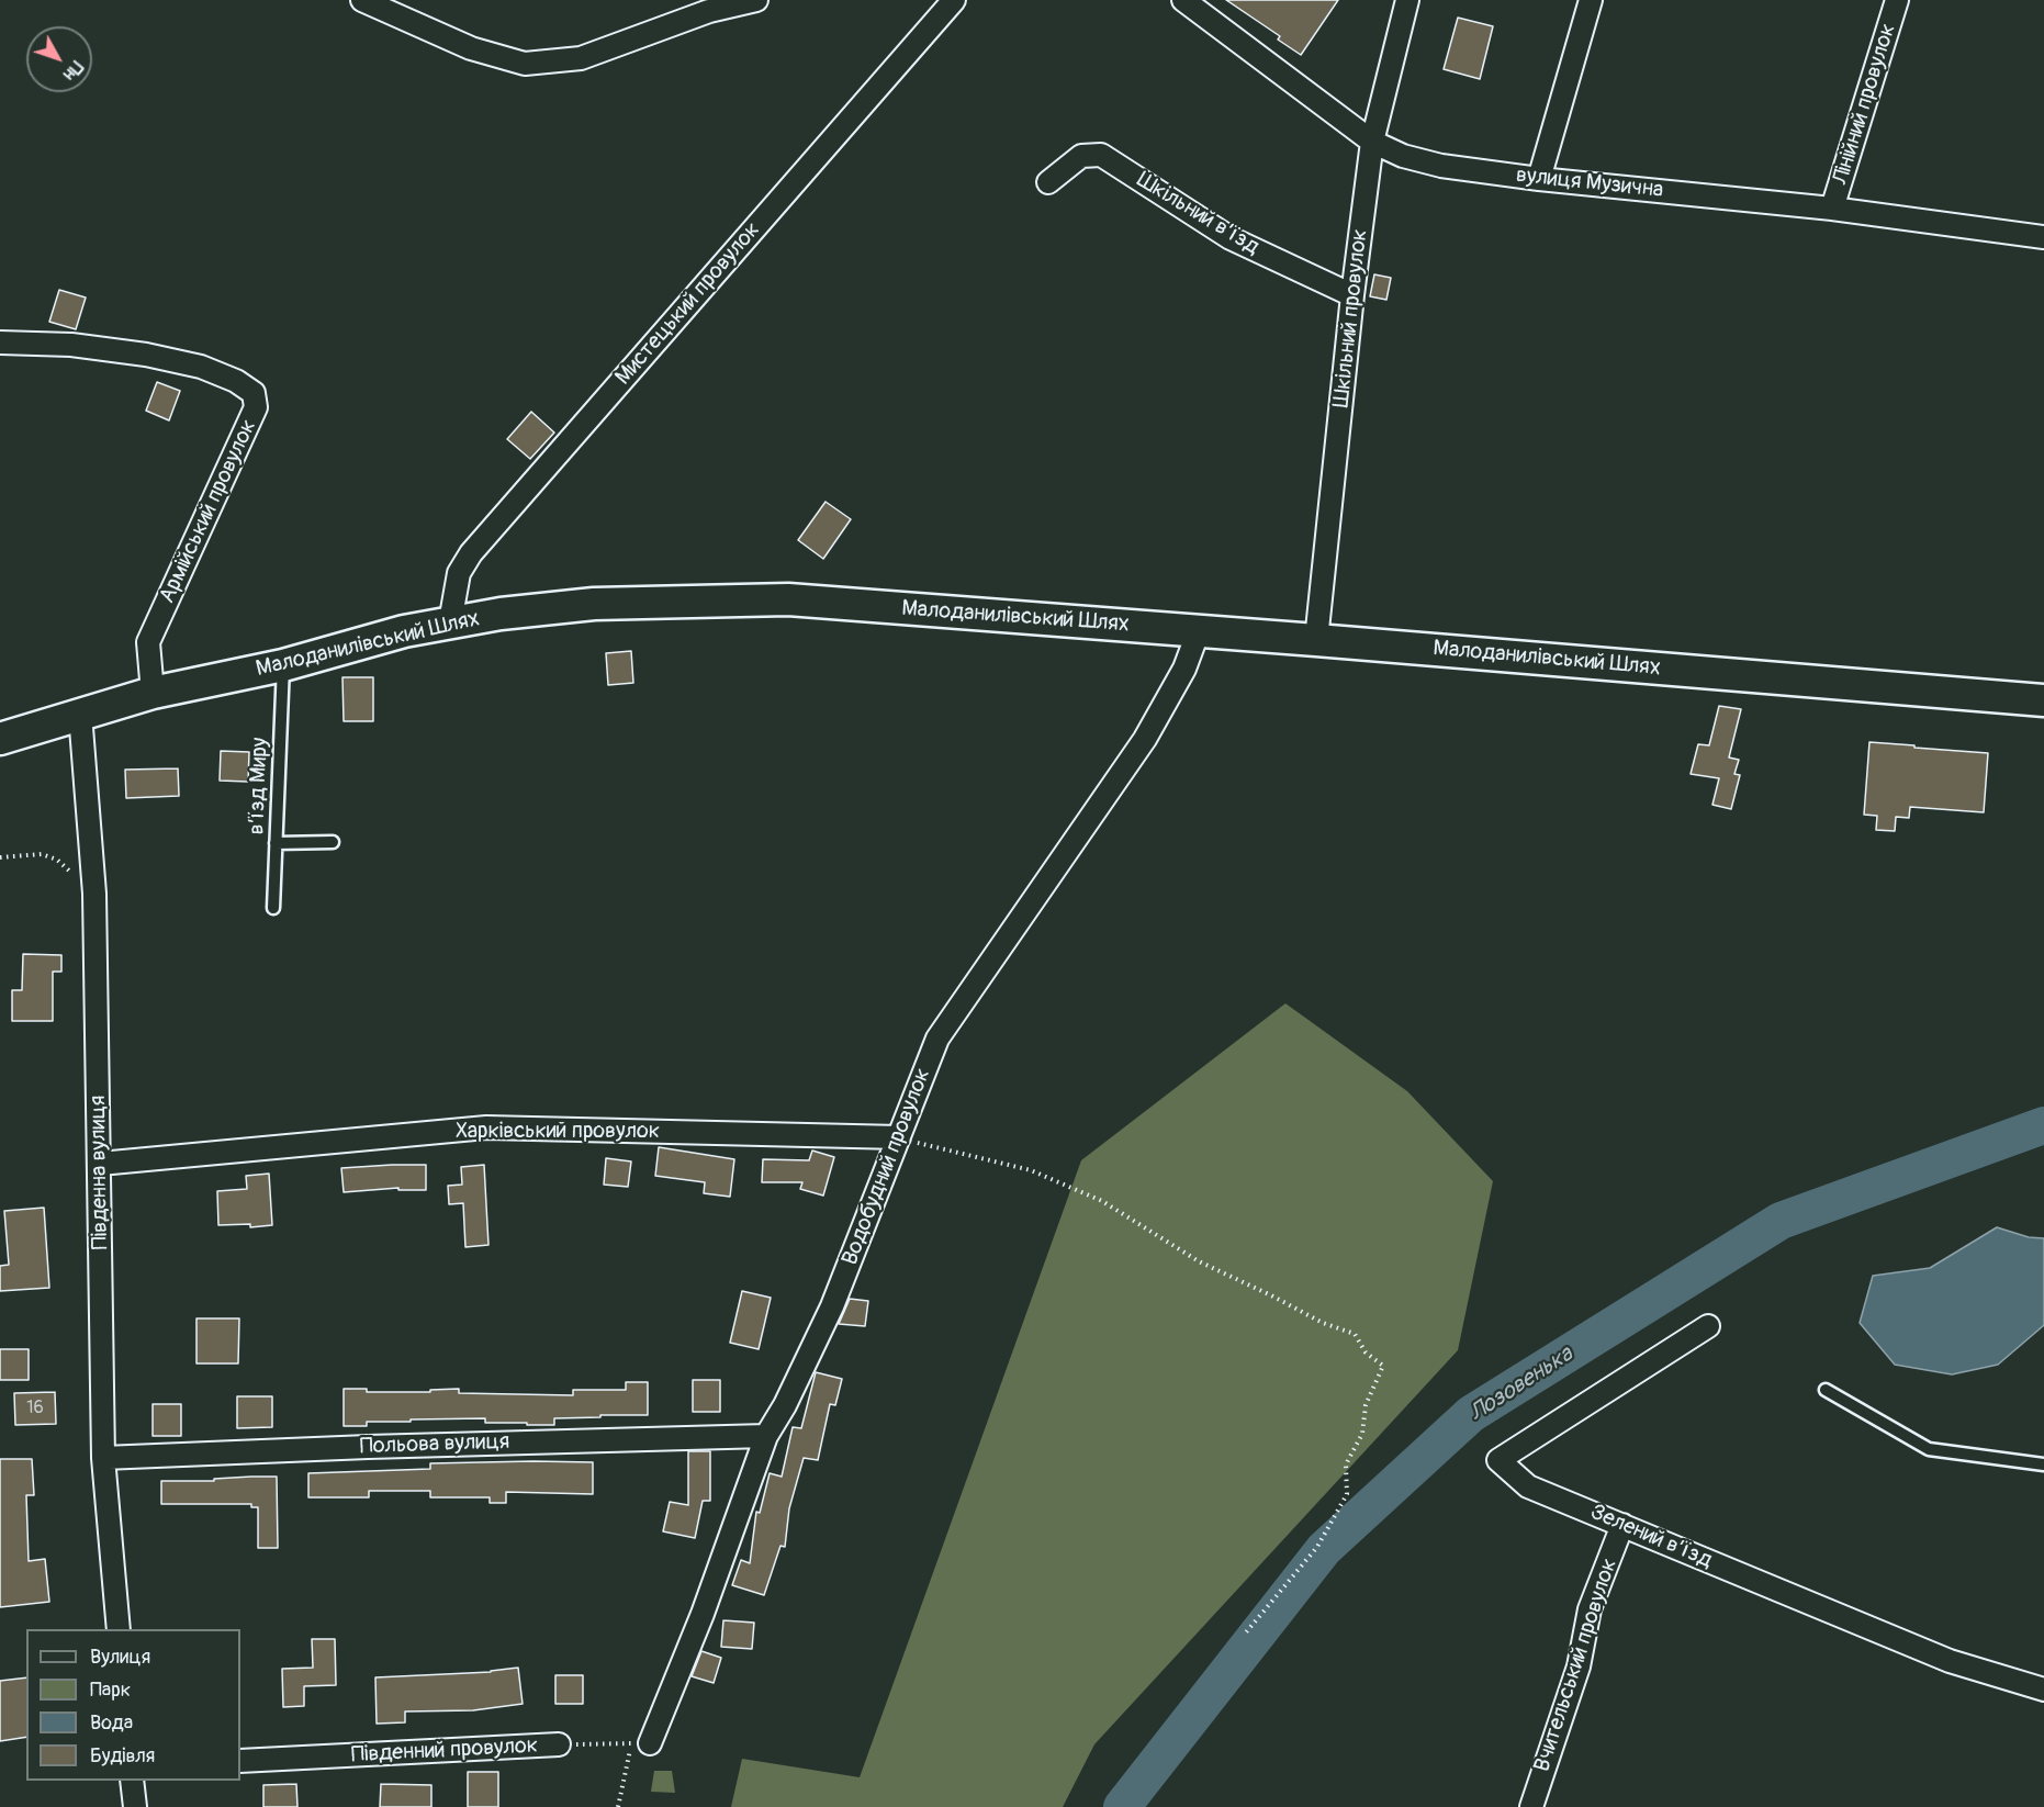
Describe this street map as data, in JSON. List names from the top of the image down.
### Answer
{
  "streets": {
    "main road": ["Малоданилівський Шлях"],
    "street": [
      "Лінійний провулок",
      "вулиця Музична",
      "Шкільний в’їзд",
      "Мистецький провулок",
      "Шкільний провулок",
      "Армійський провулок",
      "Харківський провулок",
      "Водобудний провулок",
      "Південна вулиця",
      "Польова вулиця",
      "Зелений в’їзд",
      "Вчительський провулок",
      "Південний провулок"
    ],
    "lane": ["в’їзд Миру"]
  },
  "crossings": [
    ["Лінійний провулок", "вулиця Музична"],
    ["вулиця Музична", "Шкільний провулок"],
    ["Шкільний в’їзд", "Шкільний провулок"],
    ["Мистецький провулок", "Малоданилівський Шлях"],
    ["Шкільний провулок", "Малоданилівський Шлях"],
    ["Армійський провулок", "Малоданилівський Шлях"],
    ["Малоданилівський Шлях", "в’їзд Миру"],
    ["Малоданилівський Шлях", "Водобудний провулок"],
    ["Малоданилівський Шлях", "Південна вулиця"],
    ["Харківський провулок", "Водобудний провулок"],
    ["Харківський провулок", "Південна вулиця"],
    ["Водобудний провулок", "Польова вулиця"],
    ["Водобудний провулок", "Південний провулок"],
    ["Південна вулиця", "Польова вулиця"],
    ["Зелений в’їзд", "Вчительський провулок"]
  ],
  "water": ["Лозовенька"],
  "house_numbers": ["16"],
  "legend": [
    "Вулиця",
    "Парк",
    "Вода",
    "Будівля"
  ],
  "north": "bottom right"
}
